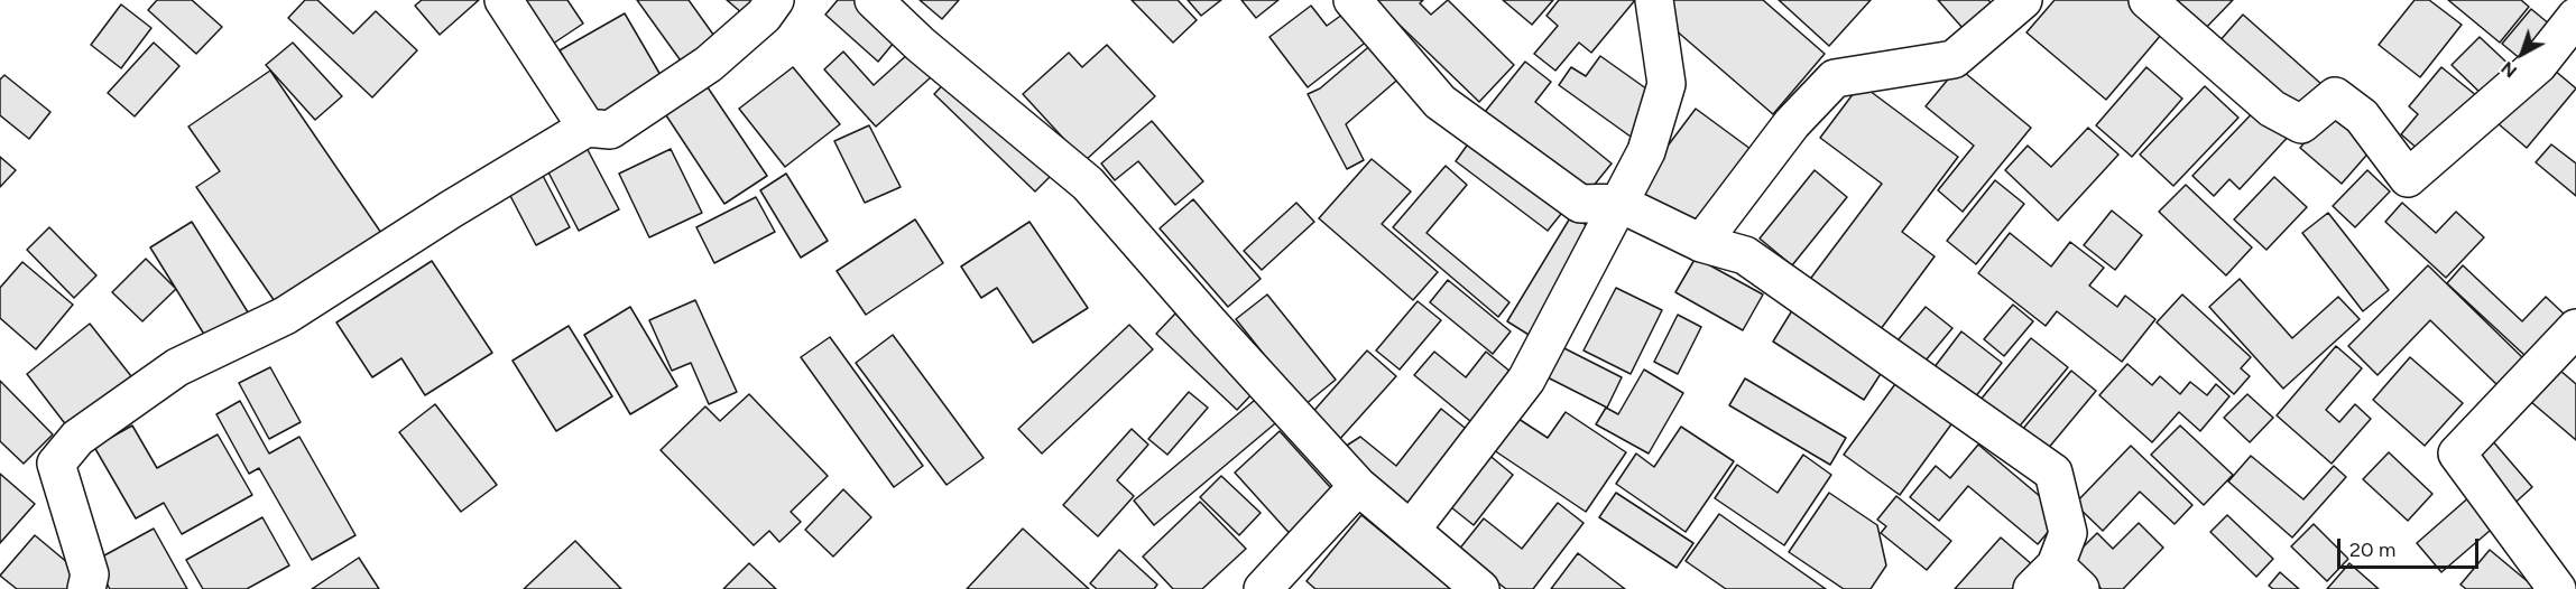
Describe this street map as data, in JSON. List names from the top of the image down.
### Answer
{
  "scale_bar": "20 m",
  "north": "bottom left"
}
